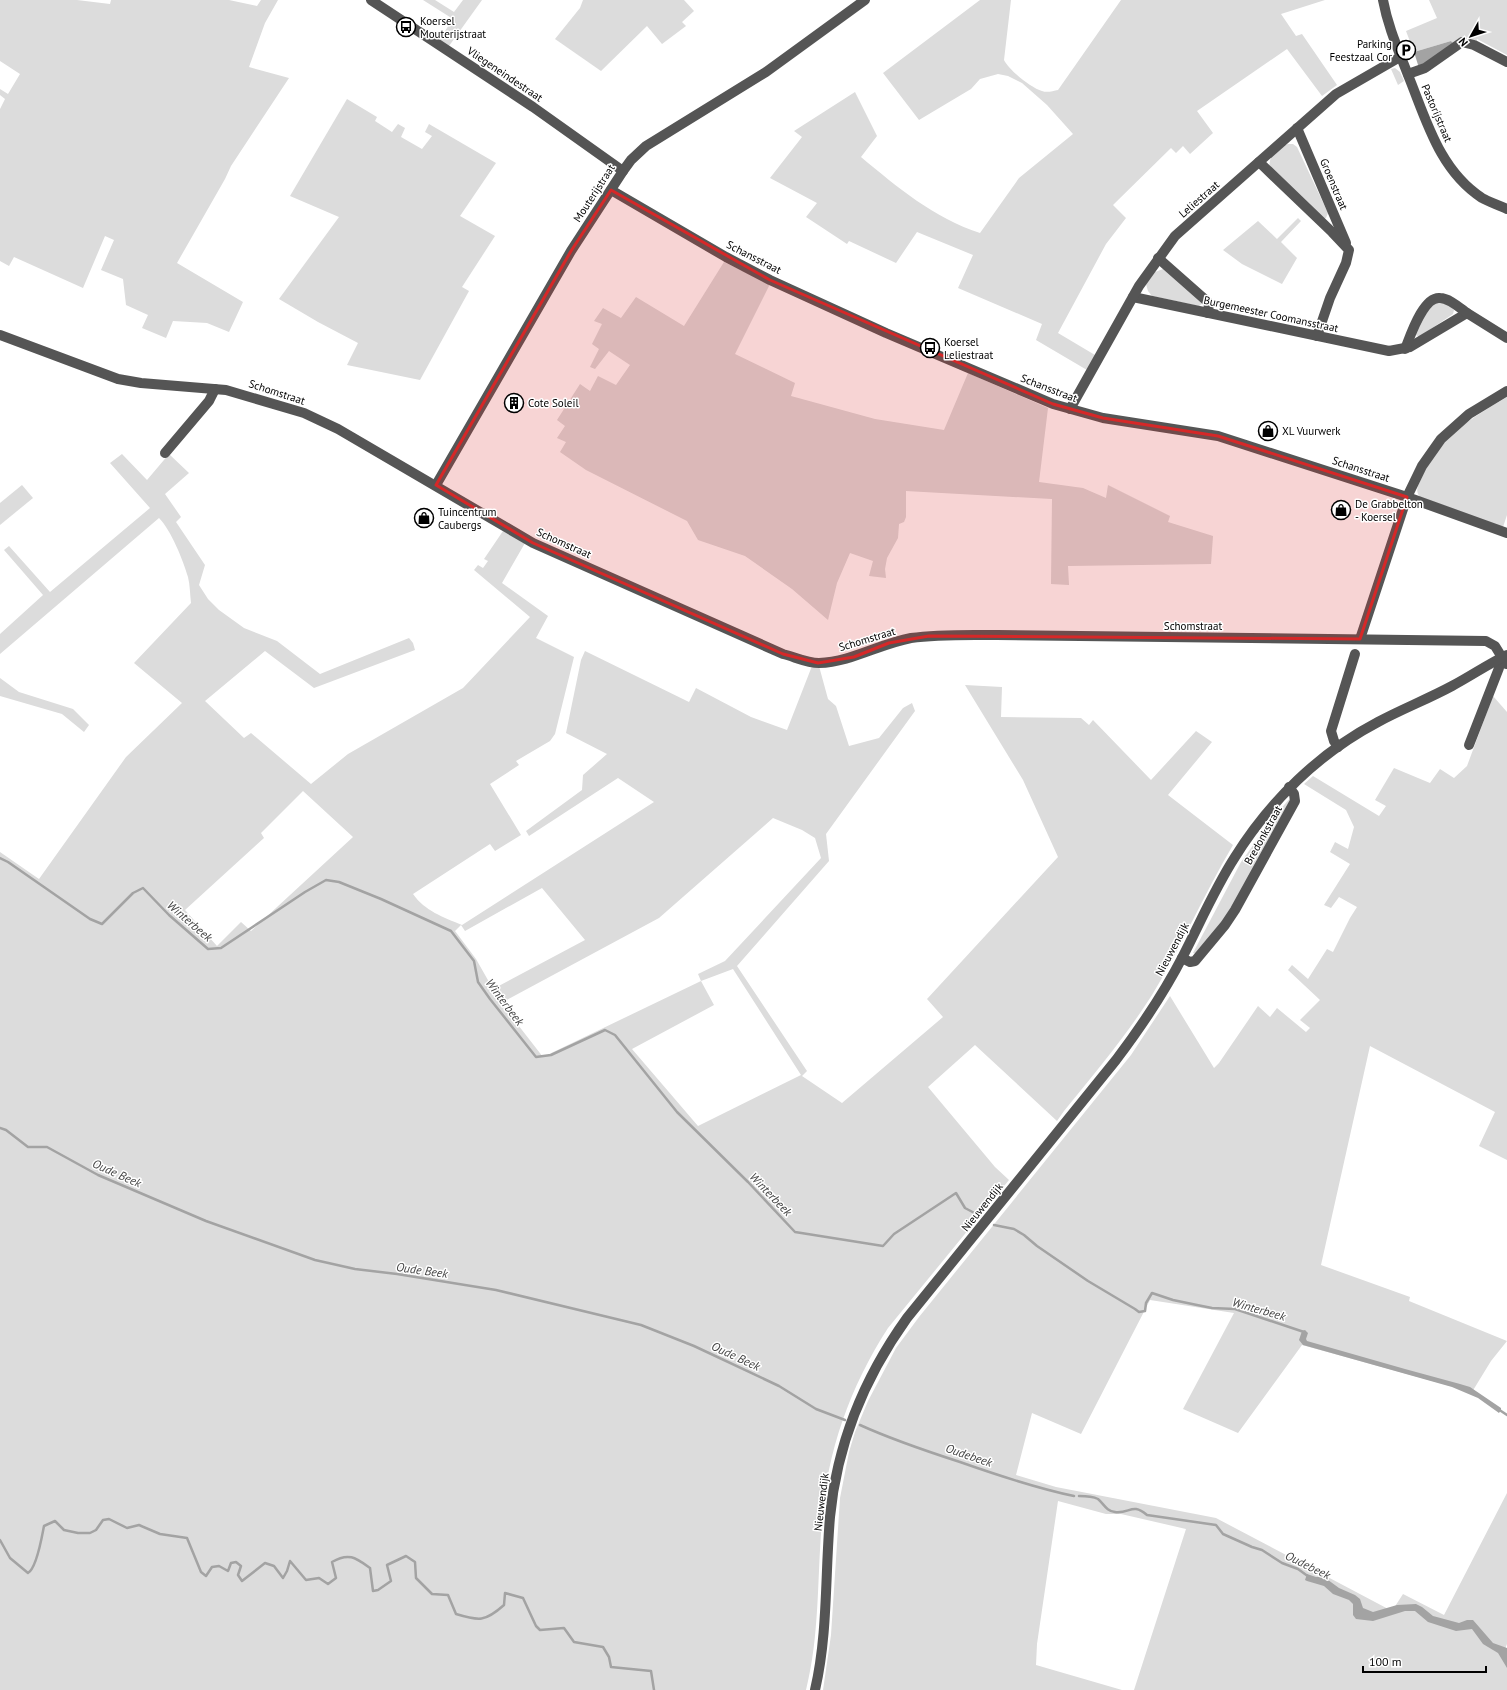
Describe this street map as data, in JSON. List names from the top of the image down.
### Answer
{
  "streets": {
    "street": [
      "Vliegeneindestraat",
      "Pastorijstraat",
      "Groenstraat",
      "Mouterijstraat",
      "Leliestraat",
      "Schansstraat",
      "Burgemeester Coomansstraat",
      "Schomstraat",
      "Bredonkstraat",
      "Nieuwendijk"
    ]
  },
  "crossings": [
    ["Vliegeneindestraat", "Mouterijstraat"],
    ["Pastorijstraat", "Leliestraat"],
    ["Groenstraat", "Leliestraat"],
    ["Mouterijstraat", "Schansstraat"],
    ["Mouterijstraat", "Schomstraat"],
    ["Leliestraat", "Schansstraat"],
    ["Leliestraat", "Burgemeester Coomansstraat"],
    ["Bredonkstraat", "Nieuwendijk"]
  ],
  "water": ["Winterbeek", "Oude Beek", "Oudebeek"],
  "places": {
    "bus stop": ["Koersel Mouterijstraat", "Koersel Leliestraat"],
    "parking": ["Parking Feestzaal Cor"],
    "building": ["Cote Soleil"],
    "shop": ["XL Vuurwerk", "De Grabbelton - Koersel", "Tuincentrum Caubergs"]
  },
  "scale_bar": "100 m",
  "north": "bottom left"
}
